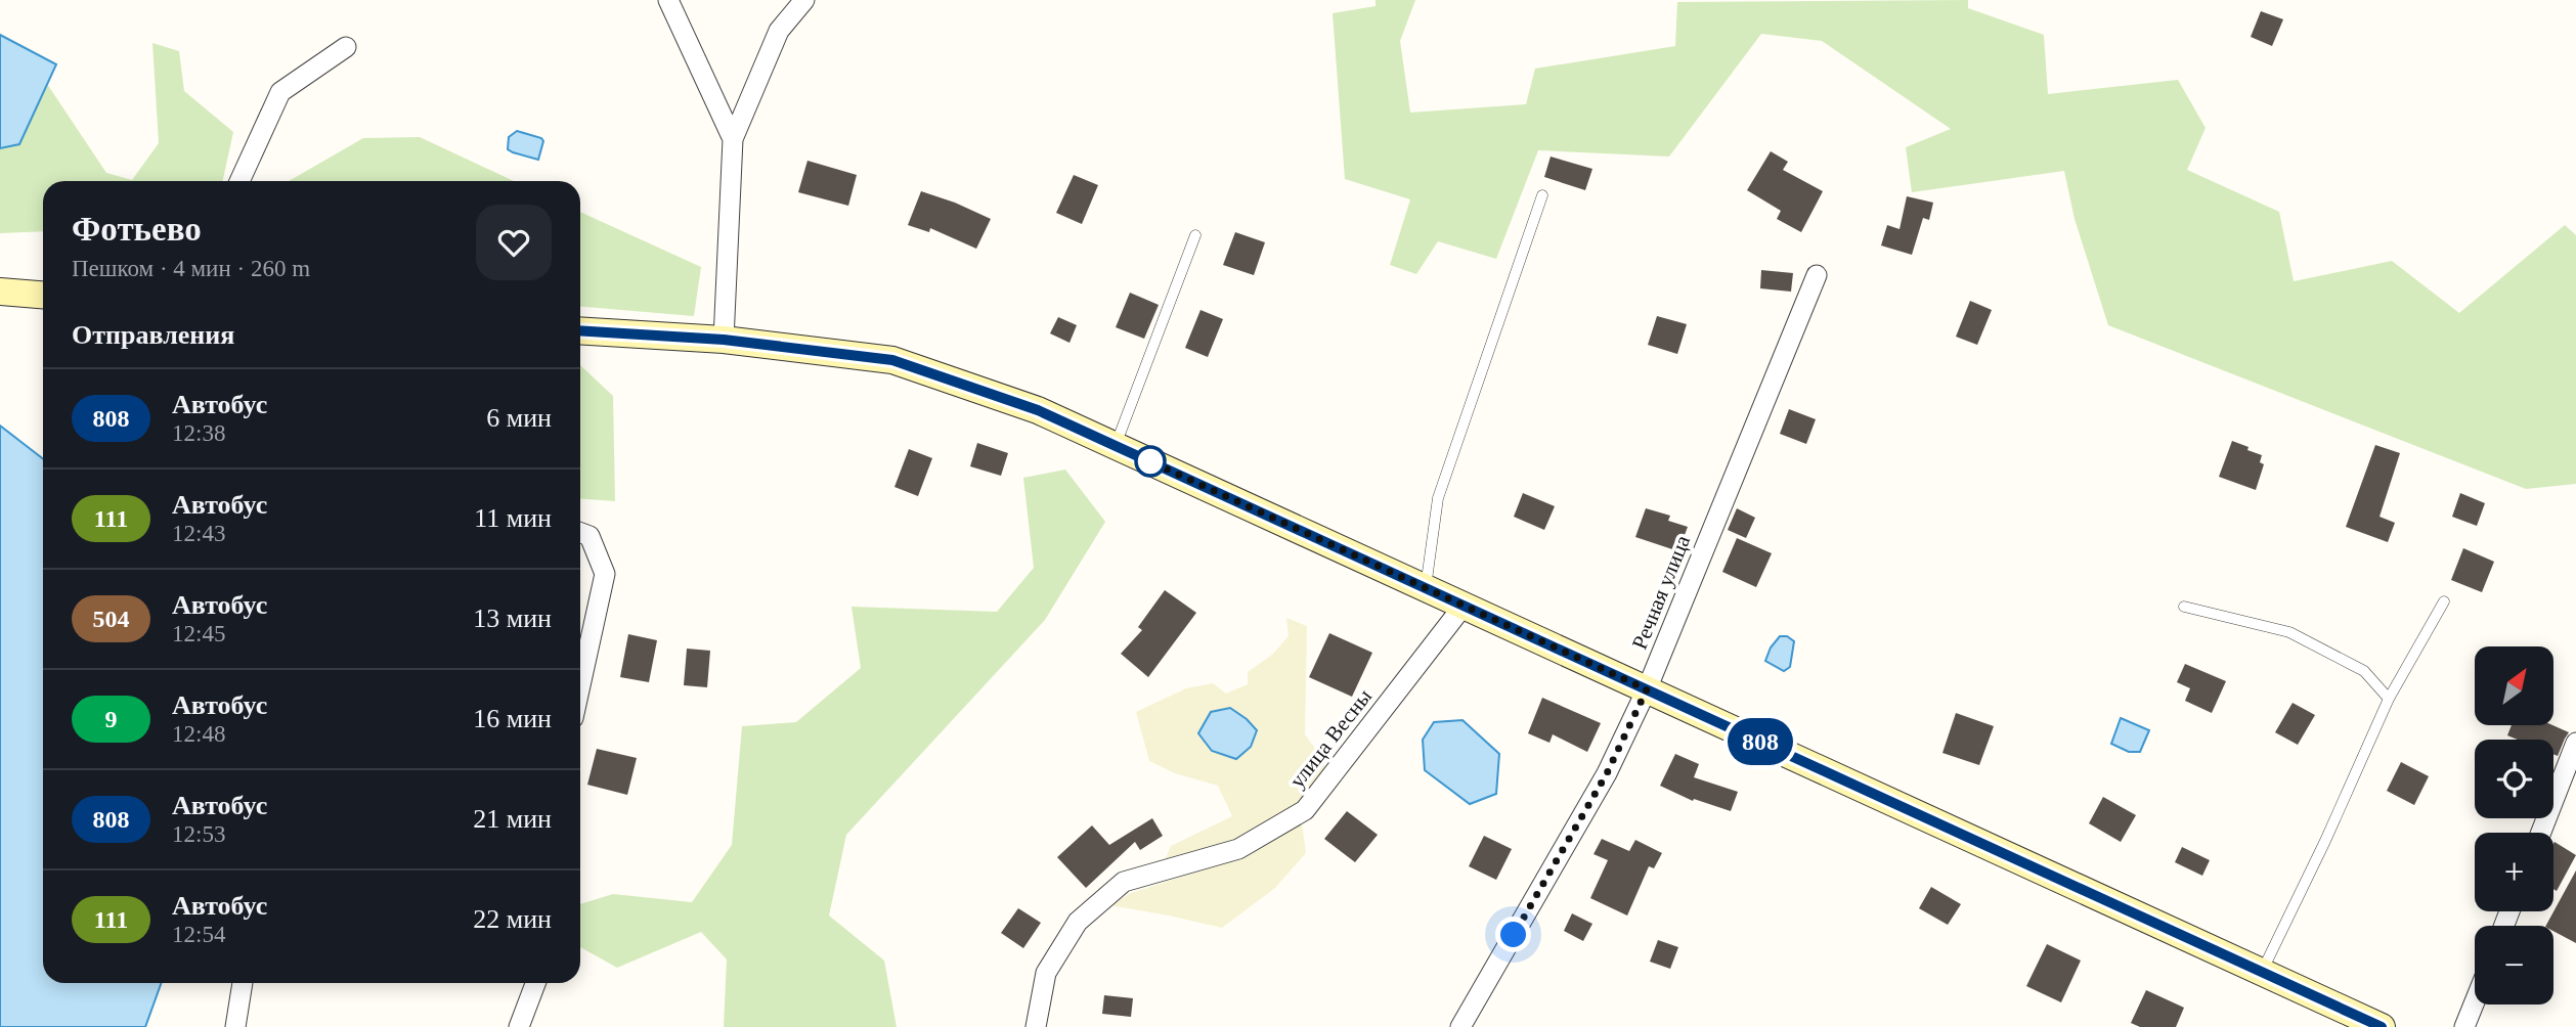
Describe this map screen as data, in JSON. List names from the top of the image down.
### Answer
{
  "streets": {
    "street": ["Речная улица", "улица Весны"]
  },
  "lines": ["bus line 808"],
  "north": "top right",
  "page": {
    "on_map": "808",
    "heading": [
      ["Фотьево", "Пешком · 4 мин · 260 m"],
      "Отправления"
    ],
    "list": [
      {
        "mark": "808",
        "name": "Автобус",
        "note": "12:38",
        "value": "6 мин"
      },
      {
        "mark": "111",
        "name": "Автобус",
        "note": "12:43",
        "value": "11 мин"
      },
      {
        "mark": "504",
        "name": "Автобус",
        "note": "12:45",
        "value": "13 мин"
      },
      {
        "mark": "9",
        "name": "Автобус",
        "note": "12:48",
        "value": "16 мин"
      },
      {
        "mark": "808",
        "name": "Автобус",
        "note": "12:53",
        "value": "21 мин"
      },
      {
        "mark": "111",
        "name": "Автобус",
        "note": "12:54",
        "value": "22 мин"
      }
    ],
    "map_buttons": ["+", "−"]
  }
}
